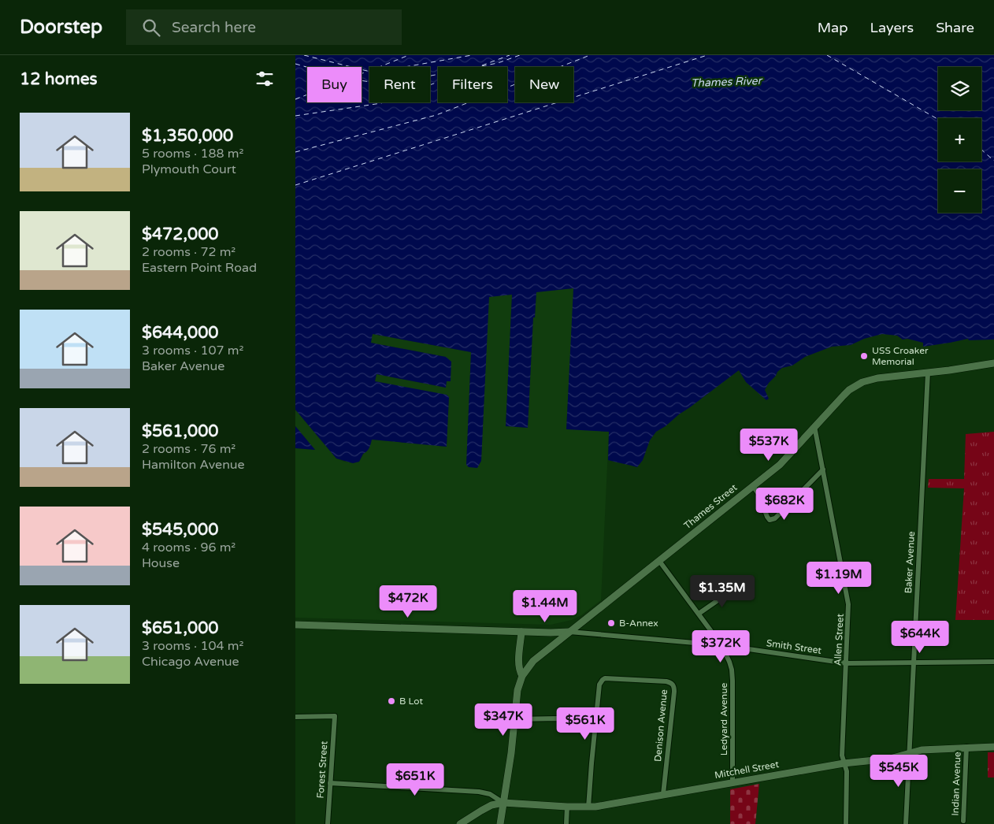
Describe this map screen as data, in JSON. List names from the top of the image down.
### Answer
{
  "streets": {
    "main road": ["Thames Street", "Mitchell Street"],
    "street": [
      "Baker Avenue",
      "Allen Street",
      "Smith Street",
      "Ledyard Avenue",
      "Denison Avenue",
      "Forest Street",
      "Indian Avenue"
    ]
  },
  "crossings": [
    ["Thames Street", "Baker Avenue"],
    ["Thames Street", "Allen Street"],
    ["Thames Street", "Smith Street"],
    ["Thames Street", "Ledyard Avenue"],
    ["Baker Avenue", "Smith Street"],
    ["Baker Avenue", "Mitchell Street"],
    ["Allen Street", "Smith Street"],
    ["Allen Street", "Mitchell Street"],
    ["Smith Street", "Ledyard Avenue"],
    ["Ledyard Avenue", "Mitchell Street"],
    ["Denison Avenue", "Mitchell Street"],
    ["Mitchell Street", "Indian Avenue"]
  ],
  "water": ["Thames River"],
  "places": ["USS Croaker Memorial", "B-Annex", "B Lot"],
  "page": {
    "header": "Doorstep",
    "search": "Search here",
    "nav": ["Map", "Layers", "Share"],
    "heading": "12 homes",
    "map_buttons": ["+", "−"],
    "chip": [
      "Buy",
      "Rent",
      "Filters",
      "New"
    ],
    "list": [
      {
        "name": "$1,350,000",
        "note": "5 rooms · 188 m² · Plymouth Court"
      },
      {
        "name": "$472,000",
        "note": "2 rooms · 72 m² · Eastern Point Road"
      },
      {
        "name": "$644,000",
        "note": "3 rooms · 107 m² · Baker Avenue"
      },
      {
        "name": "$561,000",
        "note": "2 rooms · 76 m² · Hamilton Avenue"
      },
      {
        "name": "$545,000",
        "note": "4 rooms · 96 m² · House"
      },
      {
        "name": "$651,000",
        "note": "3 rooms · 104 m² · Chicago Avenue"
      }
    ],
    "price": [
      "$537K",
      "$682K",
      "$1.19M",
      "$1.35M",
      "$472K",
      "$1.44M",
      "$644K",
      "$372K",
      "$347K",
      "$561K",
      "$545K",
      "$651K"
    ]
  }
}
